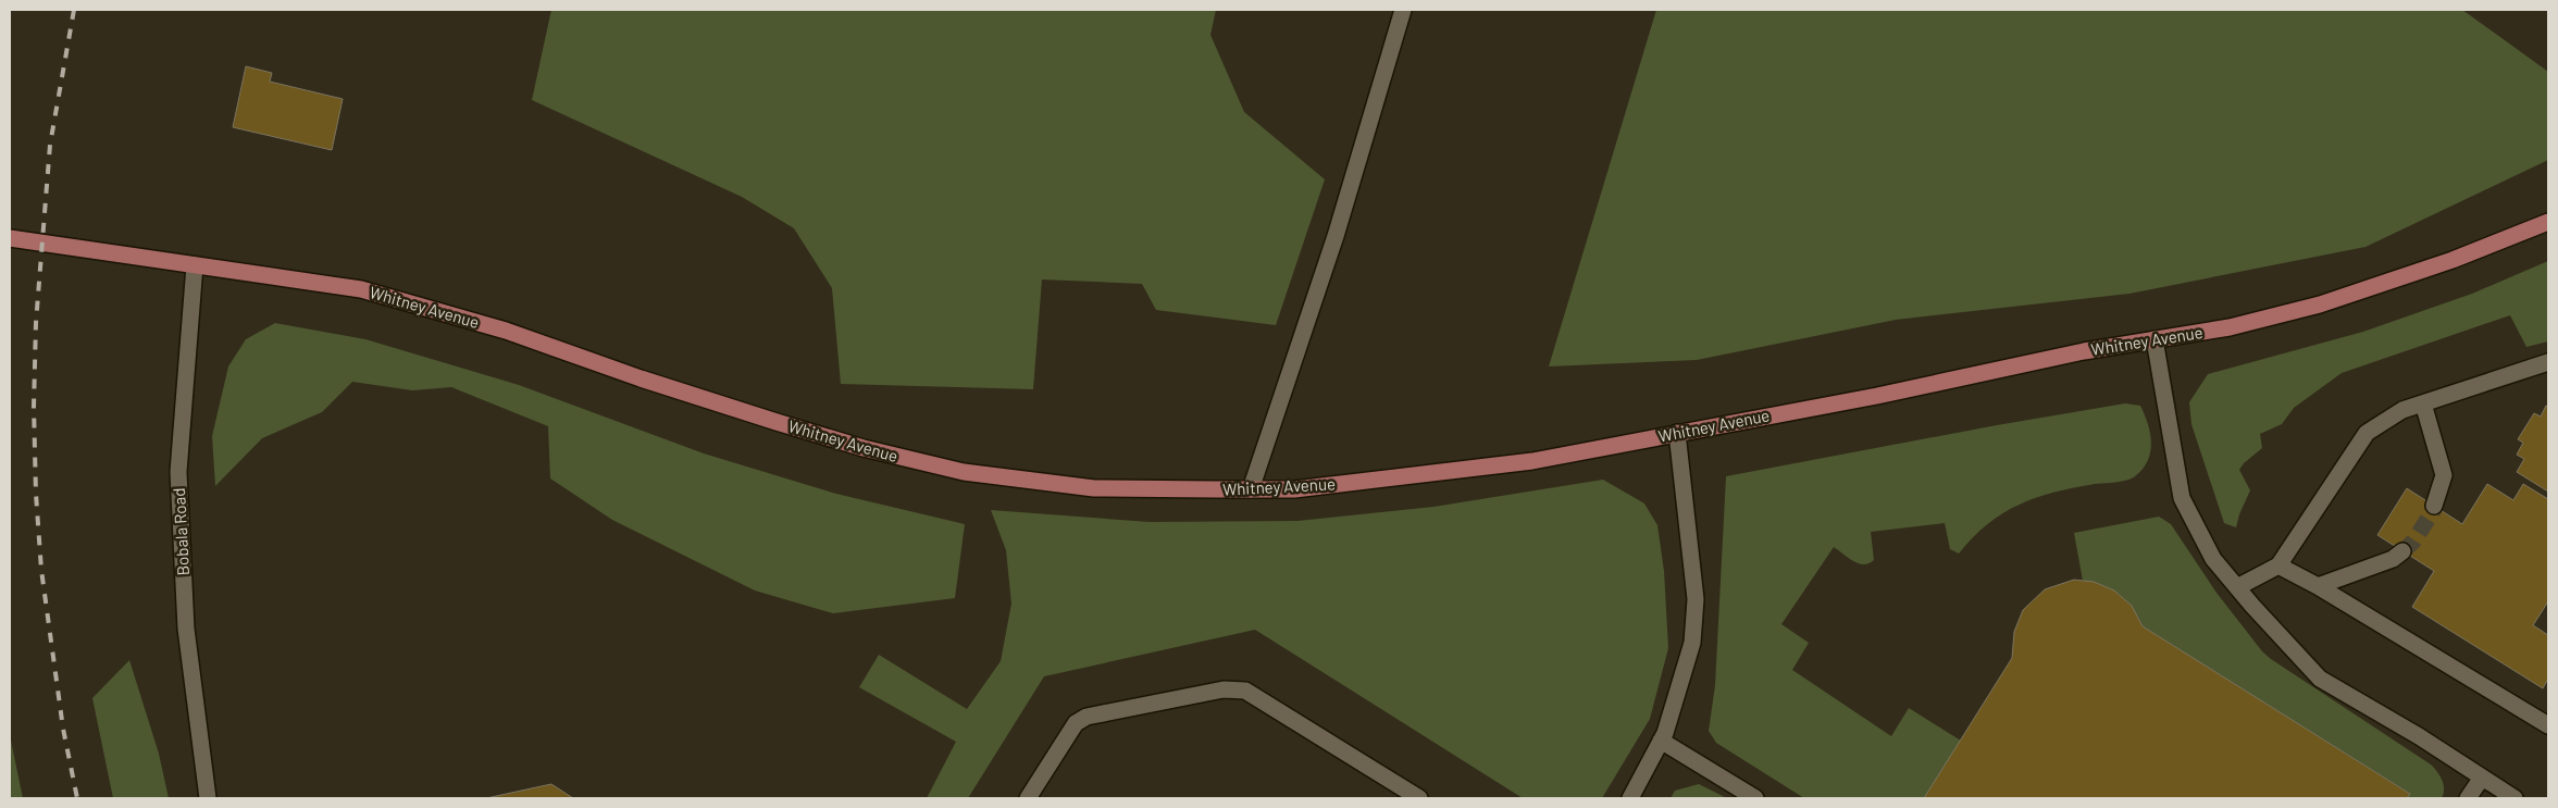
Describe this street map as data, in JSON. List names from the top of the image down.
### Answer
{
  "streets": {
    "main road": ["Whitney Avenue"],
    "street": ["Bobala Road"]
  },
  "crossings": [
    ["Whitney Avenue", "Bobala Road"]
  ]
}
